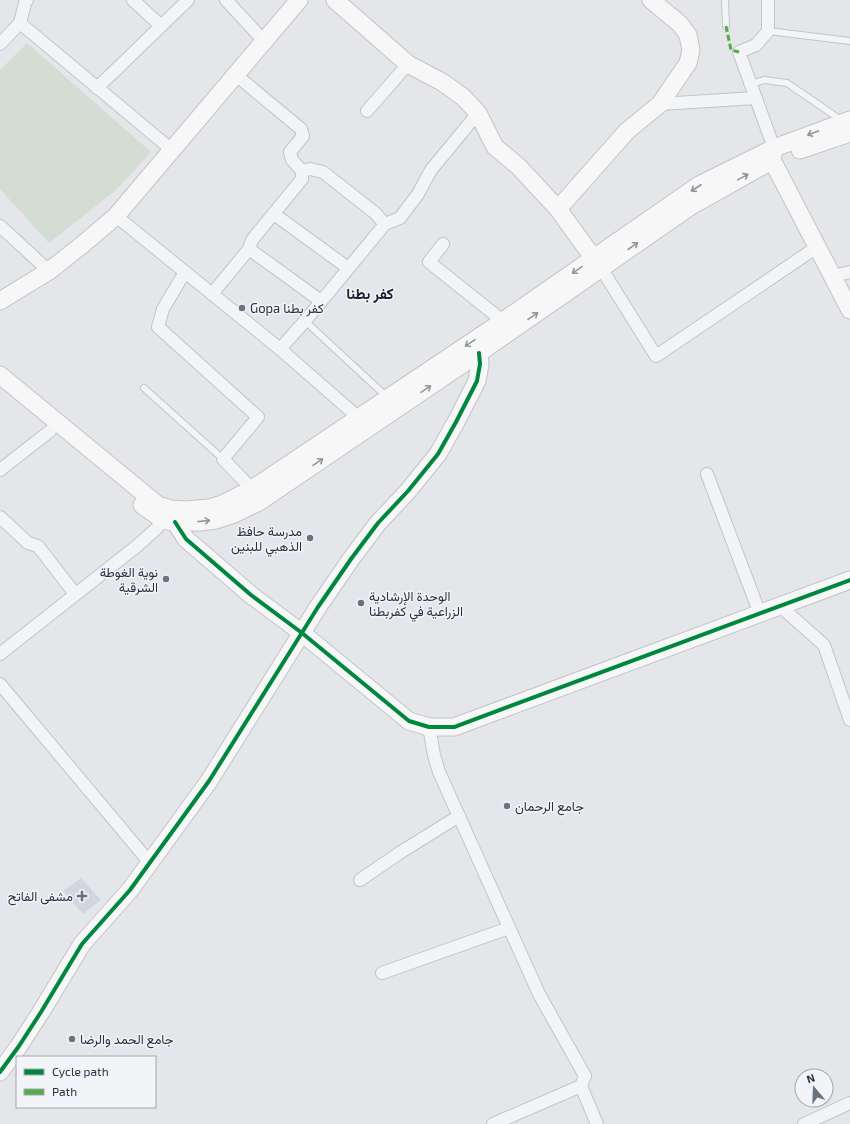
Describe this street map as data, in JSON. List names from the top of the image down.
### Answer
{
  "districts": ["كفر بطنا"],
  "places": {
    "other": [
      "Gopa كفر بطنا",
      "مدرسة حافظ الذهبي للبنين",
      "نوية الغوطة الشرقية",
      "الوحدة الإرشادية الزراعية في كفربطنا",
      "جامع الرحمان",
      "جامع الحمد والرضا"
    ],
    "health": ["مشفى الفاتح"]
  },
  "legend": ["Cycle path", "Path"],
  "north": "top"
}
